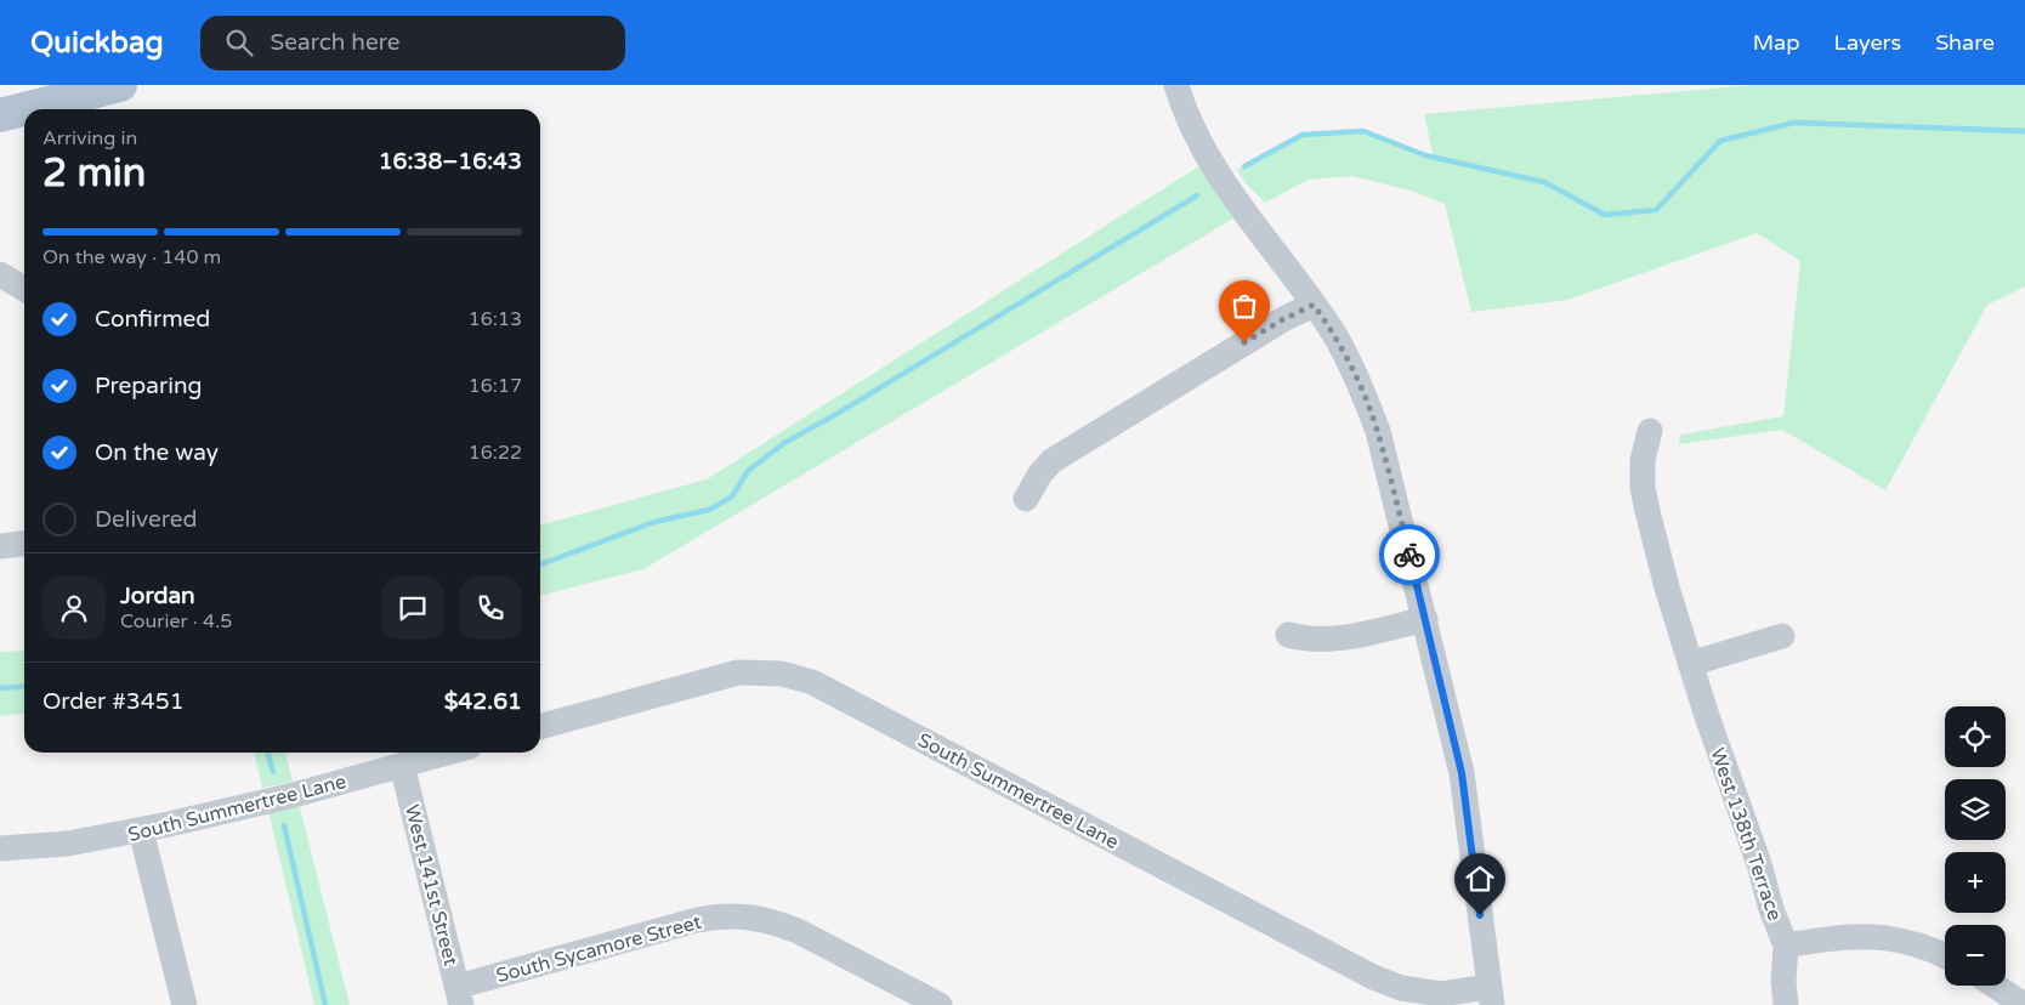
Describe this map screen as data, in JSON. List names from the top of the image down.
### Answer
{
  "streets": {
    "street": [
      "South Summertree Lane",
      "West 138th Terrace",
      "West 141st Street",
      "South Sycamore Street"
    ]
  },
  "crossings": [
    ["South Summertree Lane", "West 141st Street"],
    ["West 141st Street", "South Sycamore Street"]
  ],
  "page": {
    "header": "Quickbag",
    "search": "Search here",
    "nav": ["Map", "Layers", "Share"],
    "heading": ["2 min", "Arriving in", "16:38–16:43"],
    "panel": [
      "Jordan",
      "Courier · 4.5",
      "Order #3451",
      "$42.61"
    ],
    "bar": "On the way · 140 m",
    "list": [
      ["Confirmed", "16:13"],
      ["Preparing", "16:17"],
      ["On the way", "16:22"],
      "Delivered"
    ],
    "map_buttons": ["+", "−"]
  }
}
